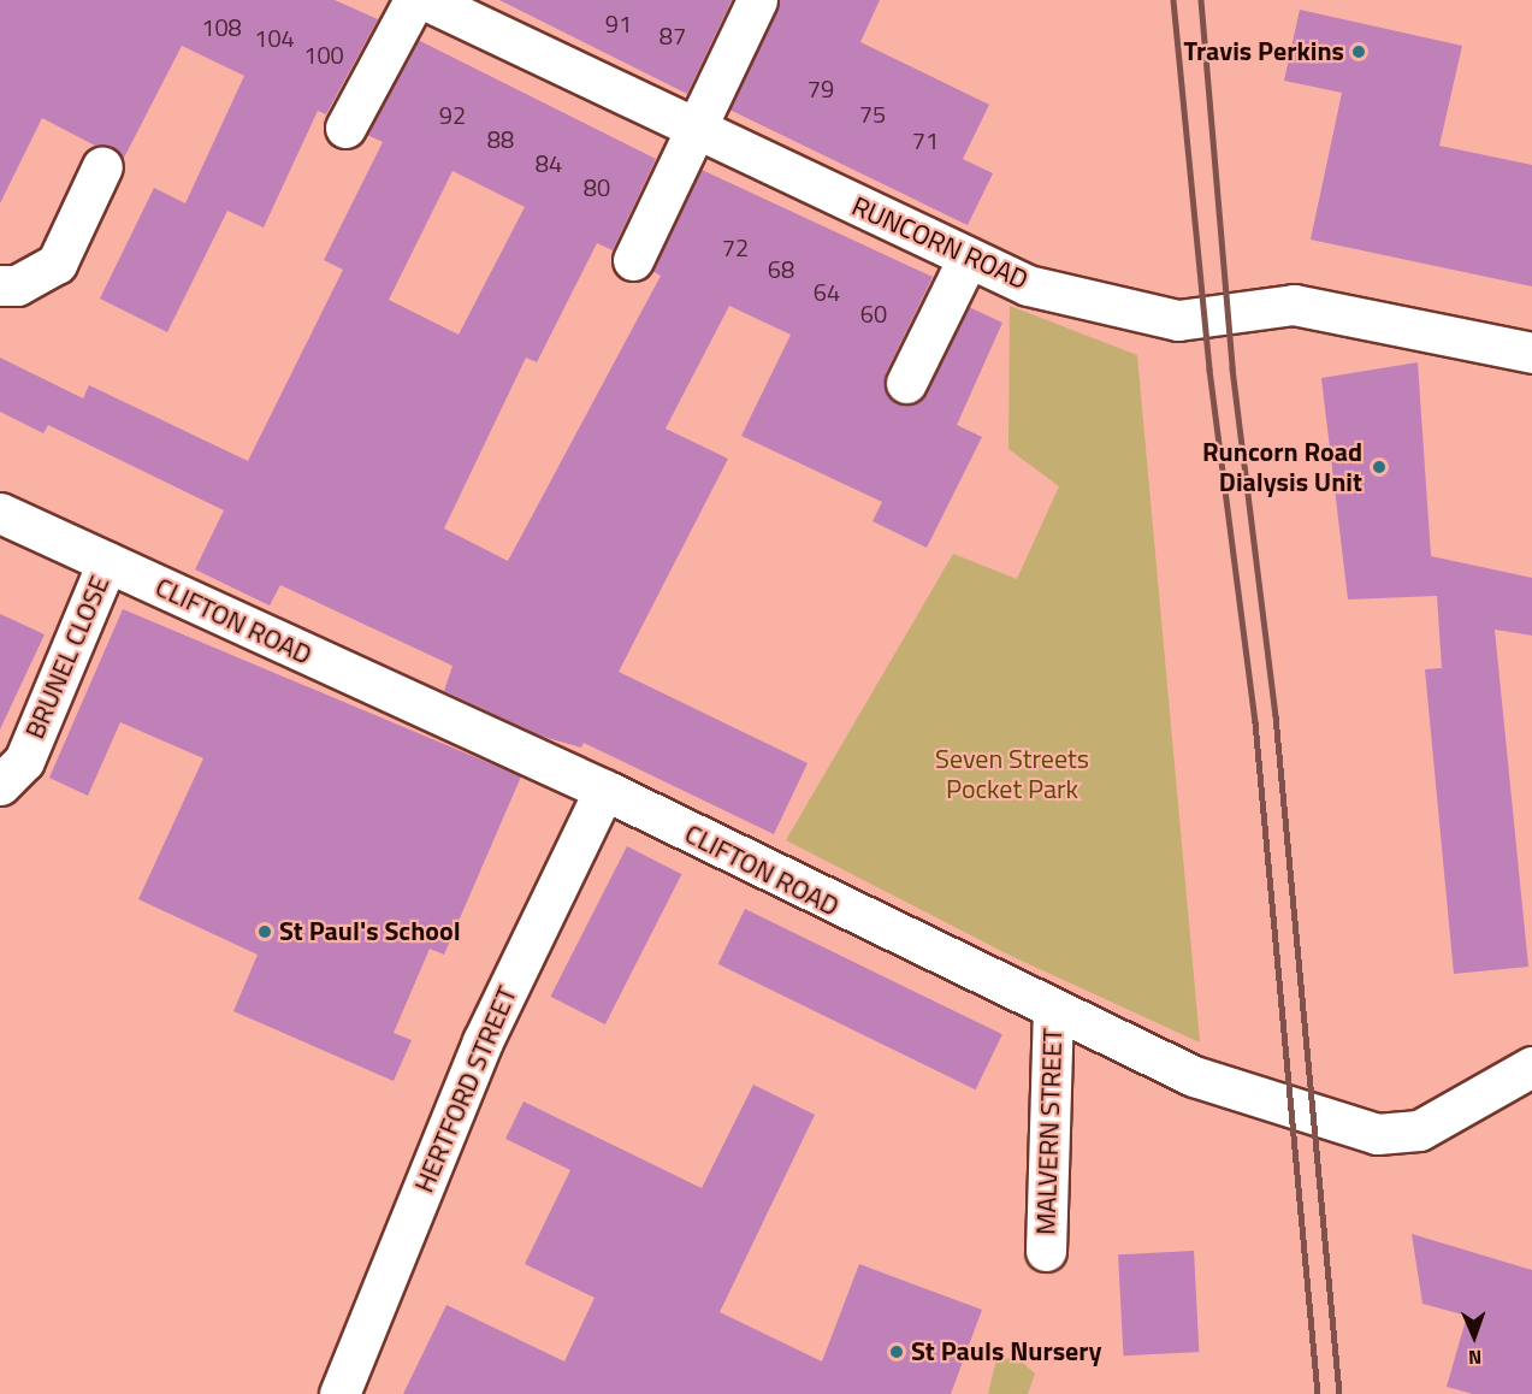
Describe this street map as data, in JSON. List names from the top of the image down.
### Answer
{
  "streets": {
    "street": [
      "RUNCORN ROAD",
      "CLIFTON ROAD",
      "BRUNEL CLOSE",
      "HERTFORD STREET",
      "MALVERN STREET"
    ]
  },
  "crossings": [
    ["CLIFTON ROAD", "BRUNEL CLOSE"],
    ["CLIFTON ROAD", "HERTFORD STREET"],
    ["CLIFTON ROAD", "MALVERN STREET"]
  ],
  "parks": ["Seven Streets Pocket Park"],
  "places": [
    "Travis Perkins",
    "Runcorn Road Dialysis Unit",
    "St Paul's School",
    "St Pauls Nursery"
  ],
  "house_numbers": [
    "91",
    "108",
    "87",
    "104",
    "100",
    "79",
    "75",
    "92",
    "88",
    "71",
    "84",
    "80",
    "72",
    "68",
    "64",
    "60"
  ],
  "north": "bottom"
}
